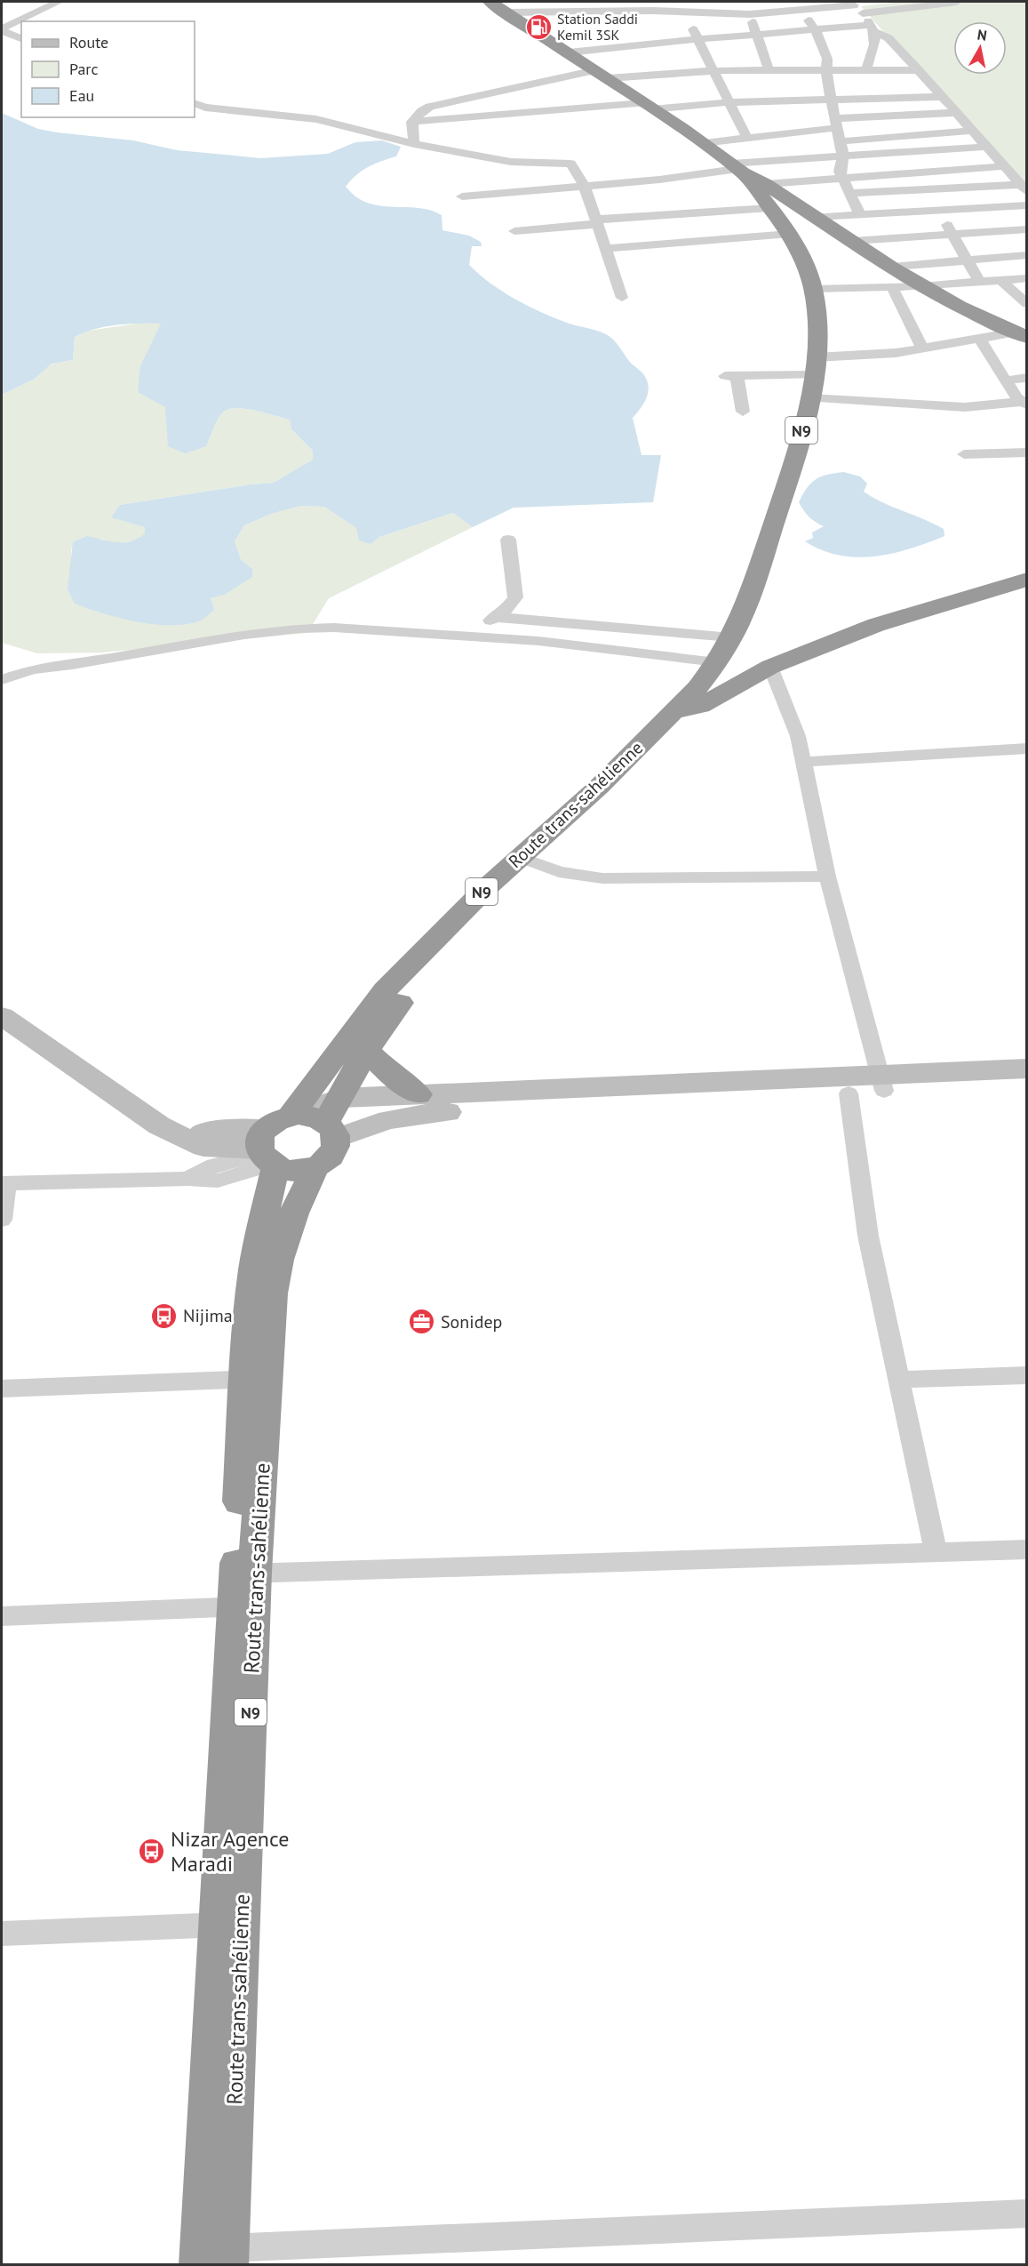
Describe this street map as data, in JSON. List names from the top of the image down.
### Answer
{
  "streets": {
    "highway": ["N9", "Route trans-sahélienne"]
  },
  "places": {
    "fuel station": ["Station Saddi Kemil 3SK"],
    "bus stop": ["Nijima", "Nizar Agence Maradi"],
    "office": ["Sonidep"]
  },
  "legend": ["Route", "Parc", "Eau"],
  "north": "top"
}
